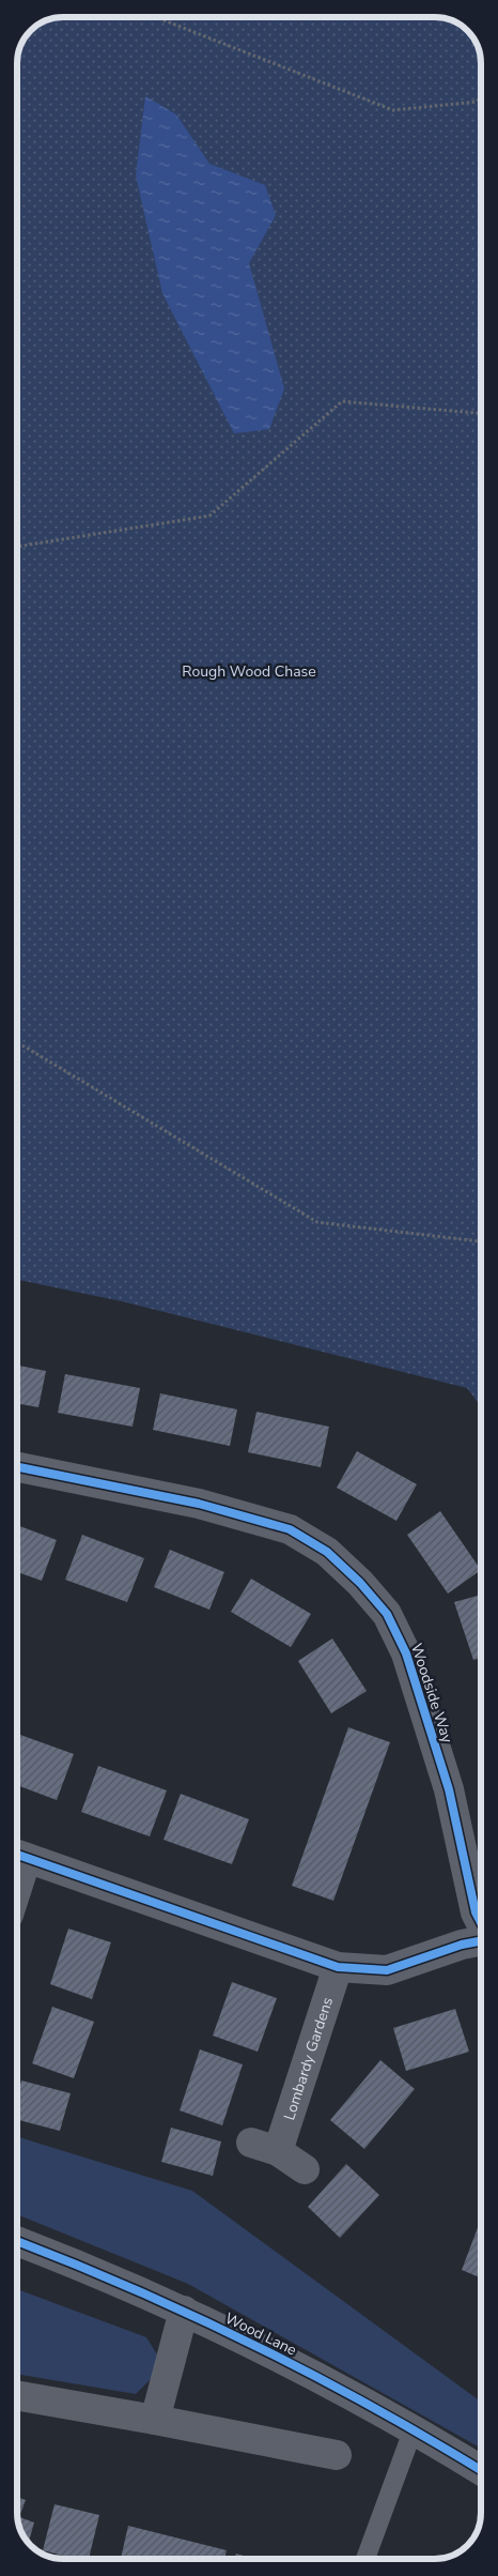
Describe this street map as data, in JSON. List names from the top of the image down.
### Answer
{
  "streets": {
    "street": ["Woodside Way", "Lombardy Gardens", "Wood Lane"]
  },
  "crossings": [
    ["Woodside Way", "Lombardy Gardens"]
  ],
  "parks": ["Rough Wood Chase"]
}
